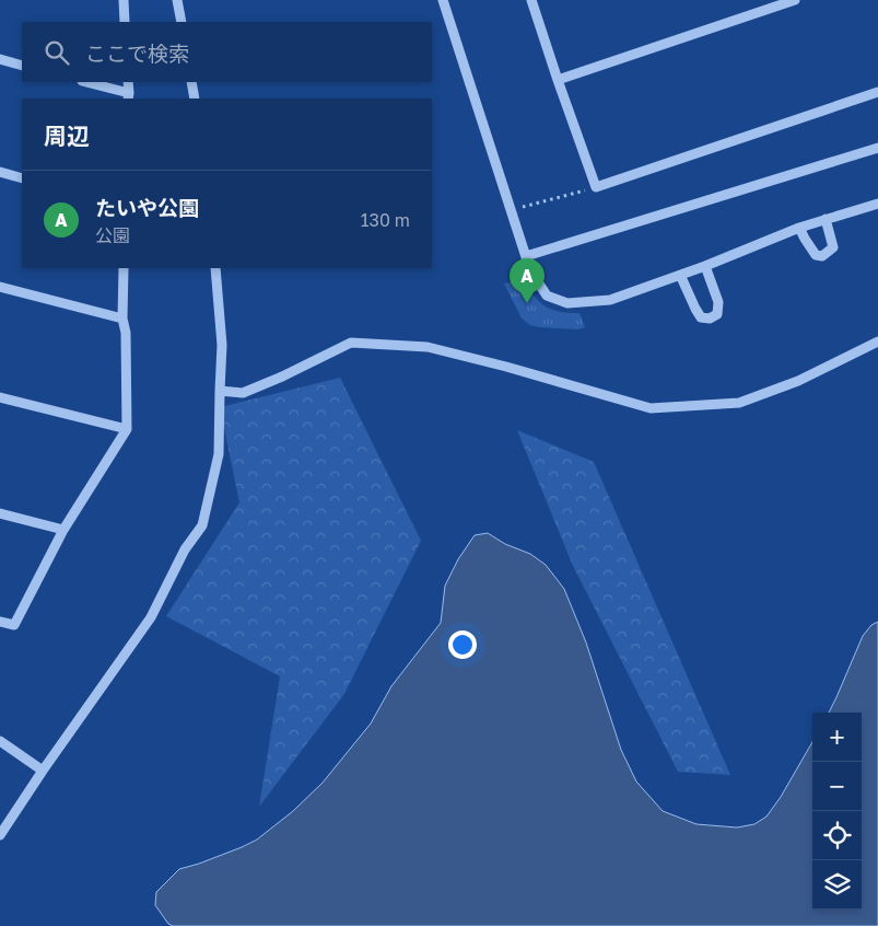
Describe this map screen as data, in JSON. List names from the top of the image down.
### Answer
{
  "page": {
    "search": "ここで検索",
    "heading": "周辺",
    "list": [
      {
        "mark": "A",
        "name": "たいや公園",
        "note": "公園",
        "value": "130 m"
      }
    ],
    "pins": "A",
    "map_buttons": ["+", "−"]
  }
}
